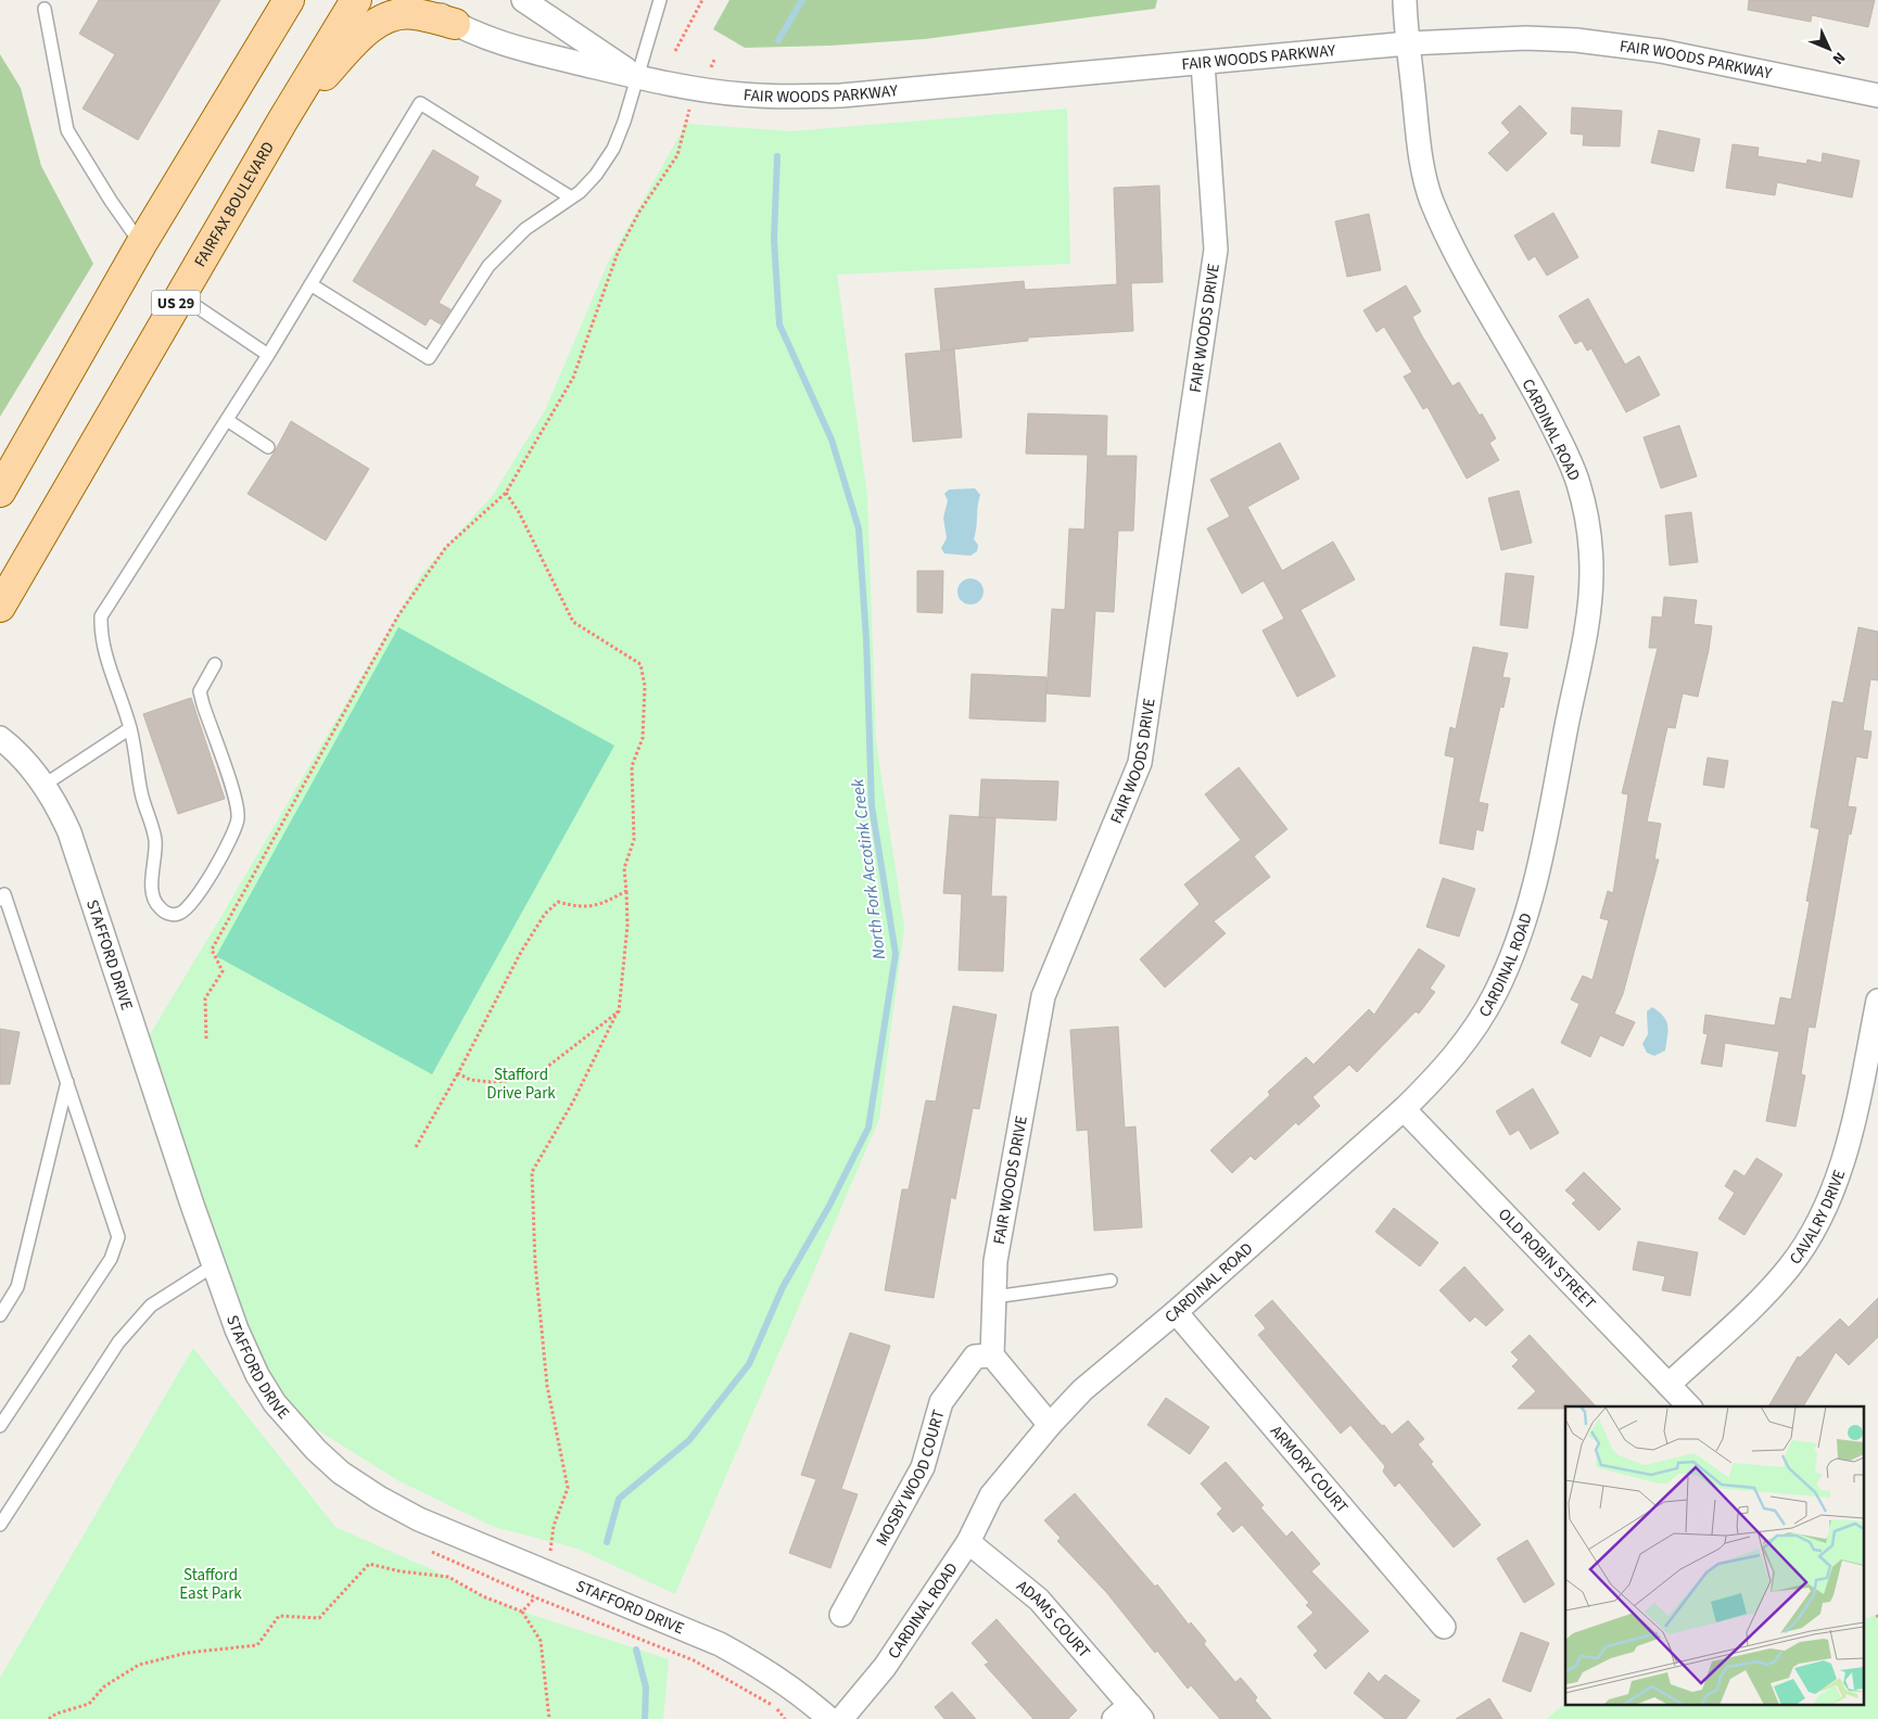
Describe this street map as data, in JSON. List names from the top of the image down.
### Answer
{
  "streets": {
    "main road": ["FAIRFAX BOULEVARD", "US 29"],
    "street": [
      "FAIR WOODS PARKWAY",
      "FAIR WOODS DRIVE",
      "CARDINAL ROAD",
      "STAFFORD DRIVE",
      "CAVALRY DRIVE",
      "OLD ROBIN STREET",
      "ARMORY COURT",
      "MOSBY WOOD COURT",
      "ADAMS COURT"
    ]
  },
  "crossings": [
    ["FAIR WOODS PARKWAY", "FAIR WOODS DRIVE"],
    ["FAIR WOODS PARKWAY", "CARDINAL ROAD"],
    ["FAIR WOODS DRIVE", "MOSBY WOOD COURT"],
    ["CARDINAL ROAD", "OLD ROBIN STREET"],
    ["CARDINAL ROAD", "ARMORY COURT"],
    ["CARDINAL ROAD", "ADAMS COURT"],
    ["CAVALRY DRIVE", "OLD ROBIN STREET"]
  ],
  "water": ["North Fork Accotink Creek"],
  "parks": ["Stafford Drive Park", "Stafford East Park"],
  "north": "bottom right"
}
